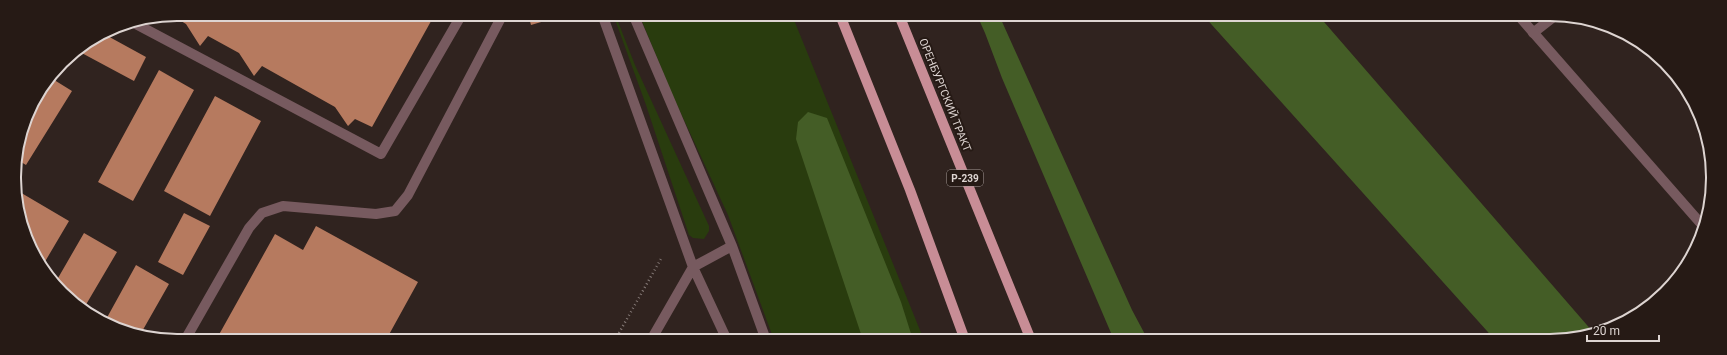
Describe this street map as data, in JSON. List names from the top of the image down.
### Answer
{
  "streets": {
    "main road": ["ОРЕНБУРГСКИЙ ТРАКТ", "Р-239"]
  },
  "scale_bar": "20 m"
}
